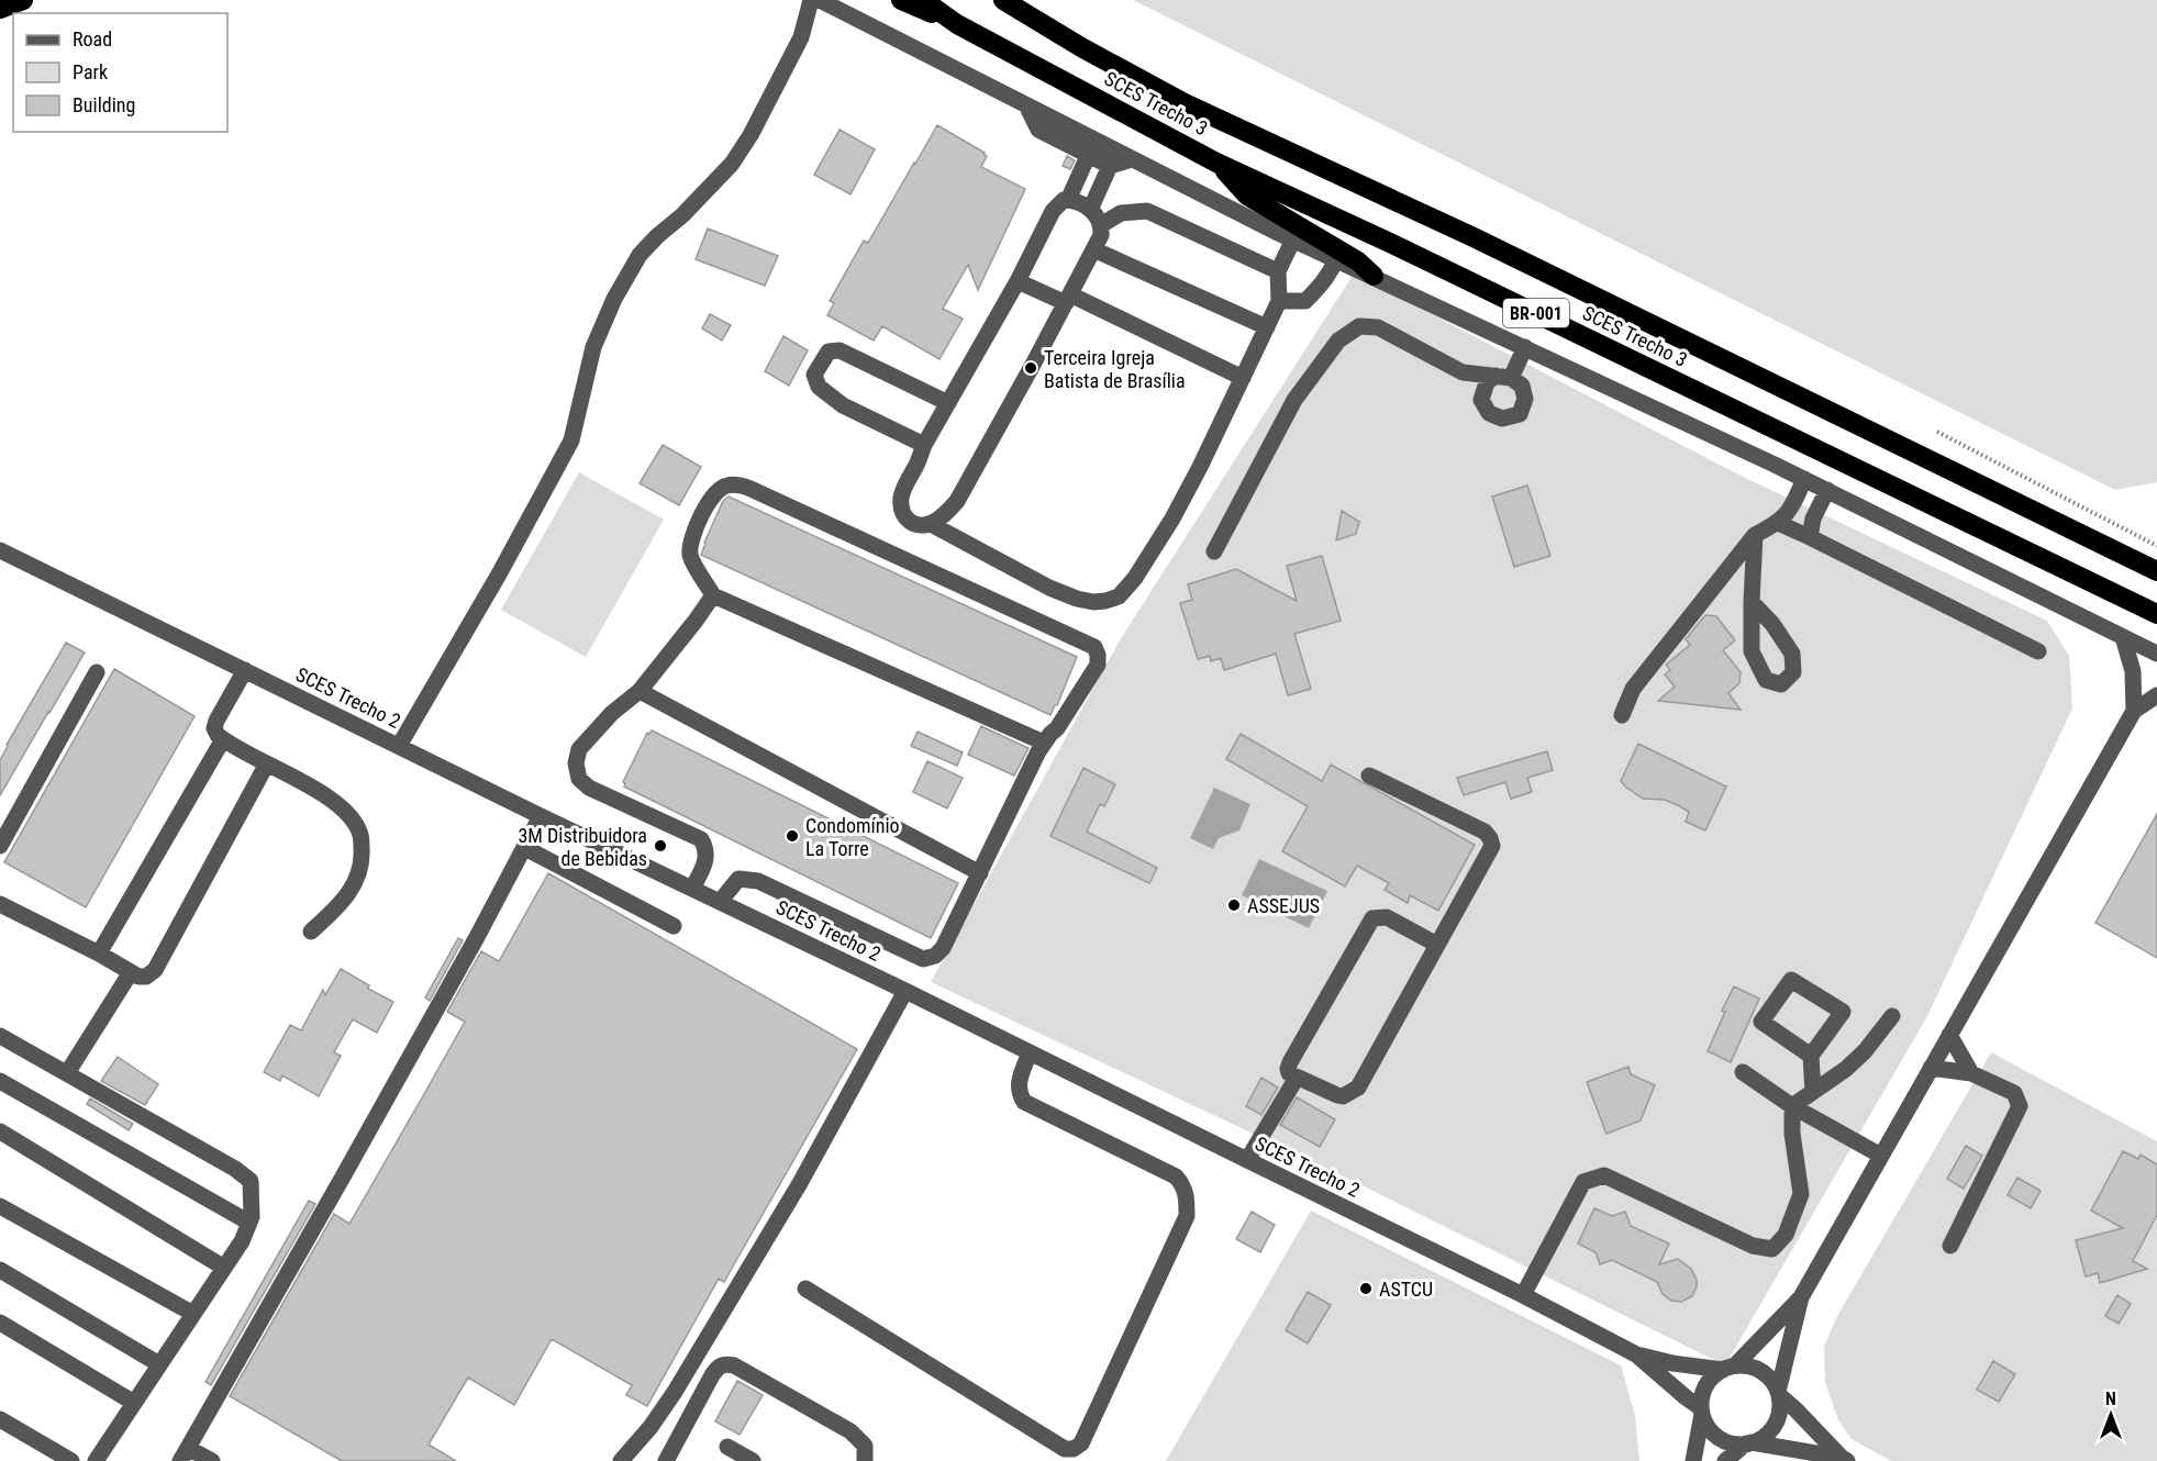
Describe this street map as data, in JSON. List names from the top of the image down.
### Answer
{
  "streets": {
    "highway": ["SCES Trecho 3", "BR-001"],
    "street": ["SCES Trecho 2"]
  },
  "places": [
    "Terceira Igreja Batista de Brasília",
    "Condomínio La Torre",
    "3M Distribuidora de Bebidas",
    "ASSEJUS",
    "ASTCU"
  ],
  "legend": ["Road", "Park", "Building"],
  "north": "top"
}
